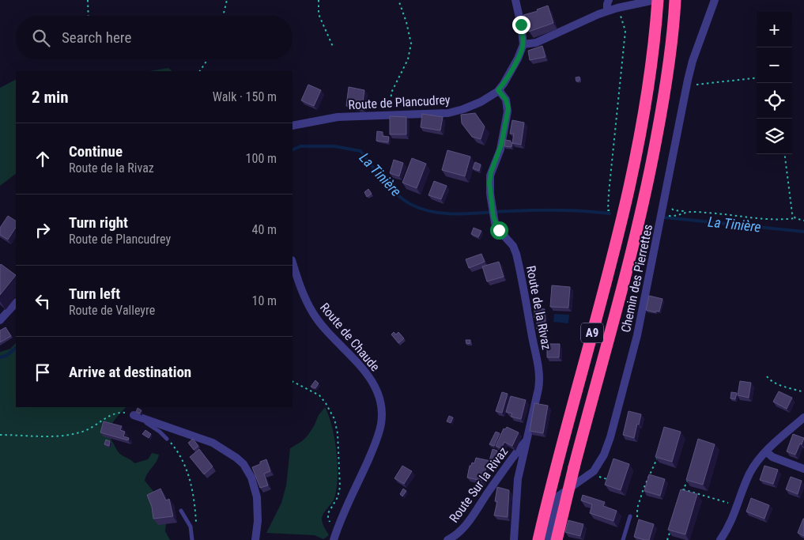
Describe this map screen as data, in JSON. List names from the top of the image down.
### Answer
{
  "streets": {
    "highway": ["A9"],
    "street": [
      "Route de Plancudrey",
      "Chemin des Pierrettes",
      "Route de la Rivaz",
      "Route de Chaude",
      "Route Sur la Rivaz"
    ]
  },
  "crossings": [
    ["Route de Plancudrey", "Route de la Rivaz"],
    ["Route de la Rivaz", "Route Sur la Rivaz"]
  ],
  "water": ["La Tinière"],
  "page": {
    "map_buttons": ["+", "−"],
    "search": "Search here",
    "heading": ["2 min", "Walk · 150 m"],
    "list": [
      ["Continue", "Route de la Rivaz", "100 m"],
      ["Turn right", "Route de Plancudrey", "40 m"],
      ["Turn left", "Route de Valleyre", "10 m"],
      "Arrive at destination"
    ]
  }
}
